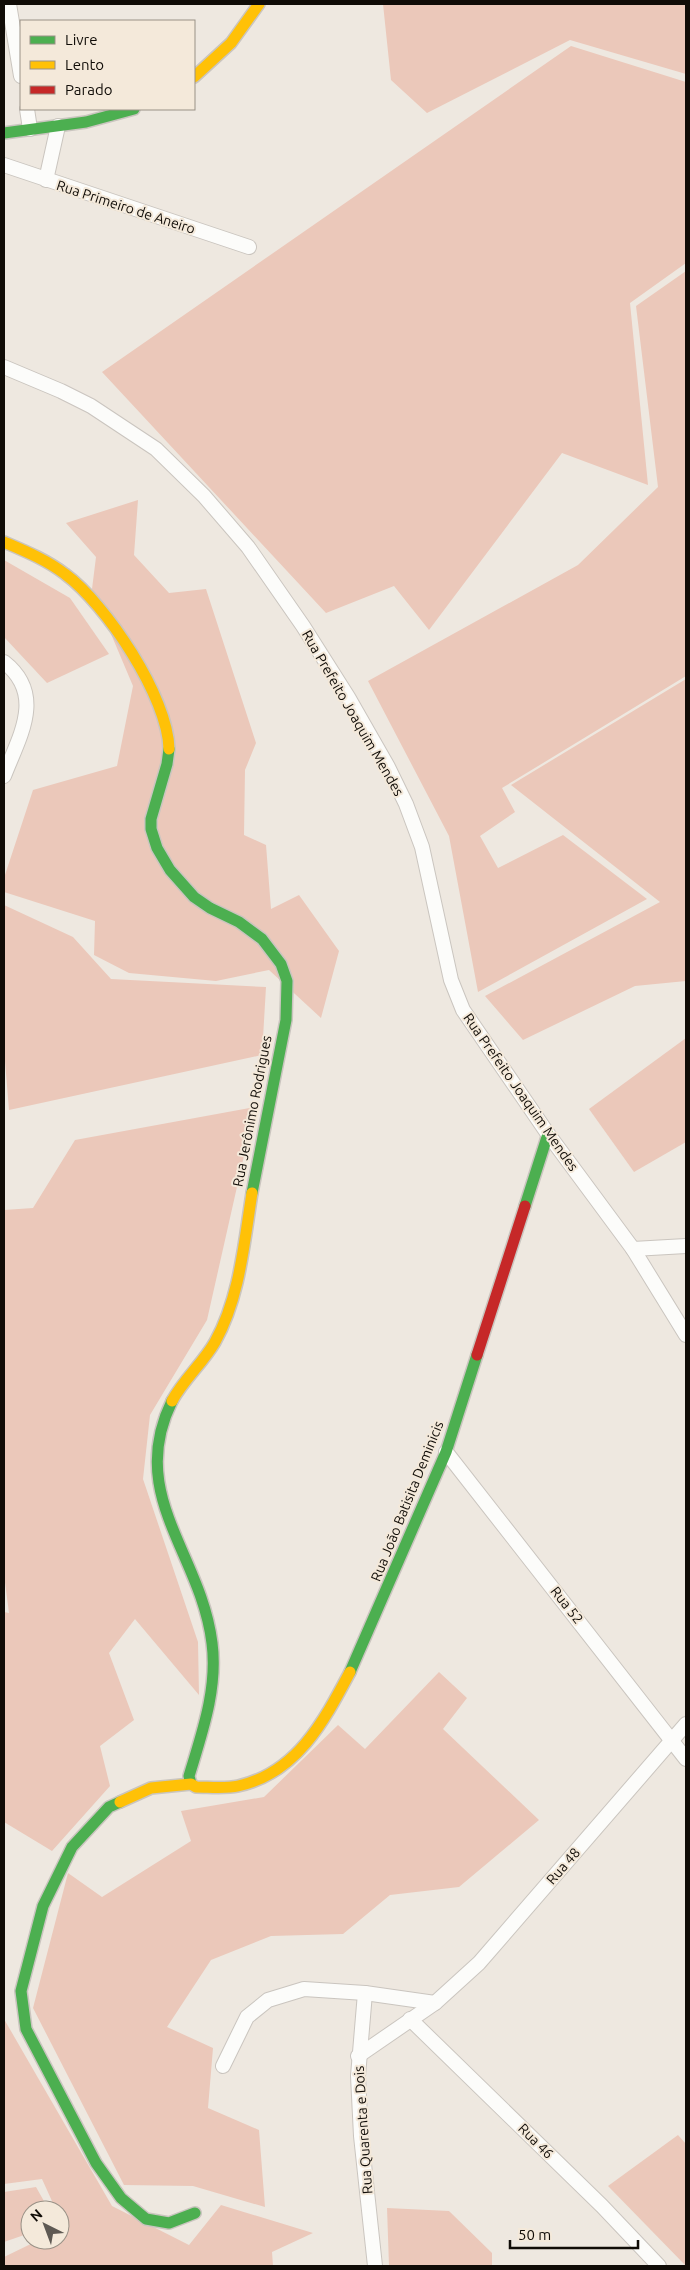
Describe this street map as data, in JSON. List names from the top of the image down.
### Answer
{
  "streets": {
    "street": [
      "Rua Primeiro de Aneiro",
      "Rua Prefeito Joaquim Mendes",
      "Rua Jerônimo Rodrigues",
      "Rua João Batisita Deminicis",
      "Rua 52",
      "Rua 48",
      "Rua Quarenta e Dois",
      "Rua 46"
    ]
  },
  "crossings": [
    ["Rua Prefeito Joaquim Mendes", "Rua João Batisita Deminicis"],
    ["Rua Jerônimo Rodrigues", "Rua João Batisita Deminicis"],
    ["Rua João Batisita Deminicis", "Rua 52"],
    ["Rua 52", "Rua 48"],
    ["Rua 48", "Rua Quarenta e Dois"],
    ["Rua 48", "Rua 46"]
  ],
  "legend": ["Livre", "Lento", "Parado"],
  "scale_bar": "50 m",
  "north": "top left"
}
